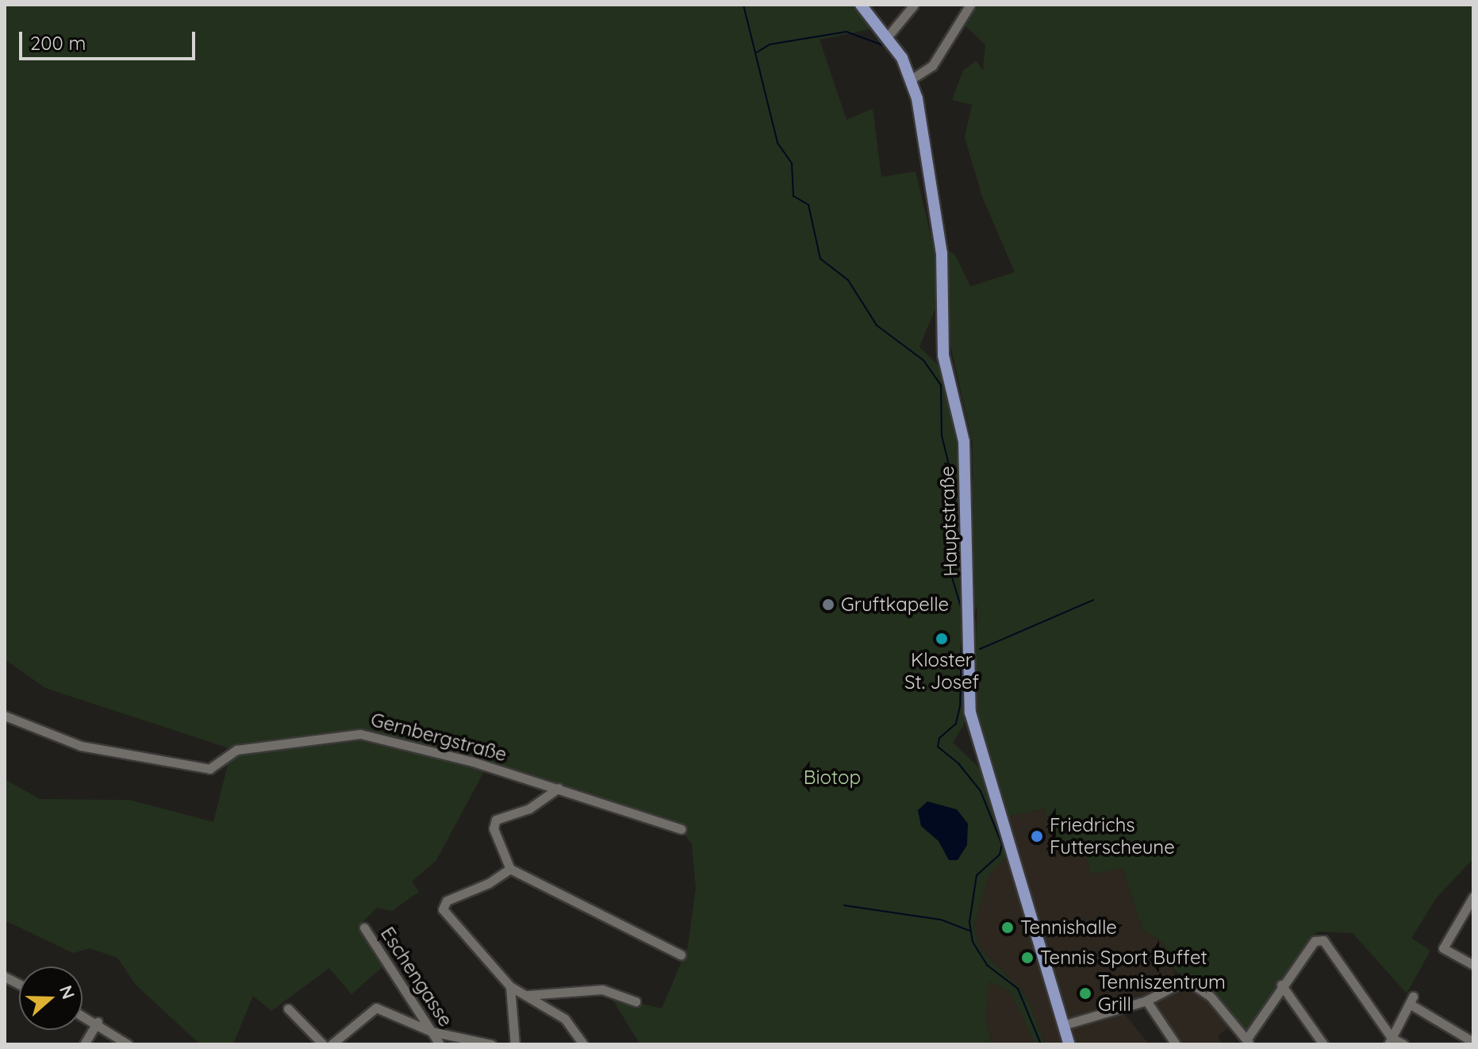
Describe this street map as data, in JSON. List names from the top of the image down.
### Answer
{
  "streets": {
    "main road": ["Hauptstraße"],
    "street": ["Gernbergstraße", "Eschengasse"]
  },
  "parks": ["Biotop"],
  "places": [
    "Gruftkapelle",
    "Kloster St. Josef",
    "Friedrichs Futterscheune",
    "Tennishalle",
    "Tennis Sport Buffet",
    "Tenniszentrum Grill"
  ],
  "scale_bar": "200 m",
  "north": "right"
}
